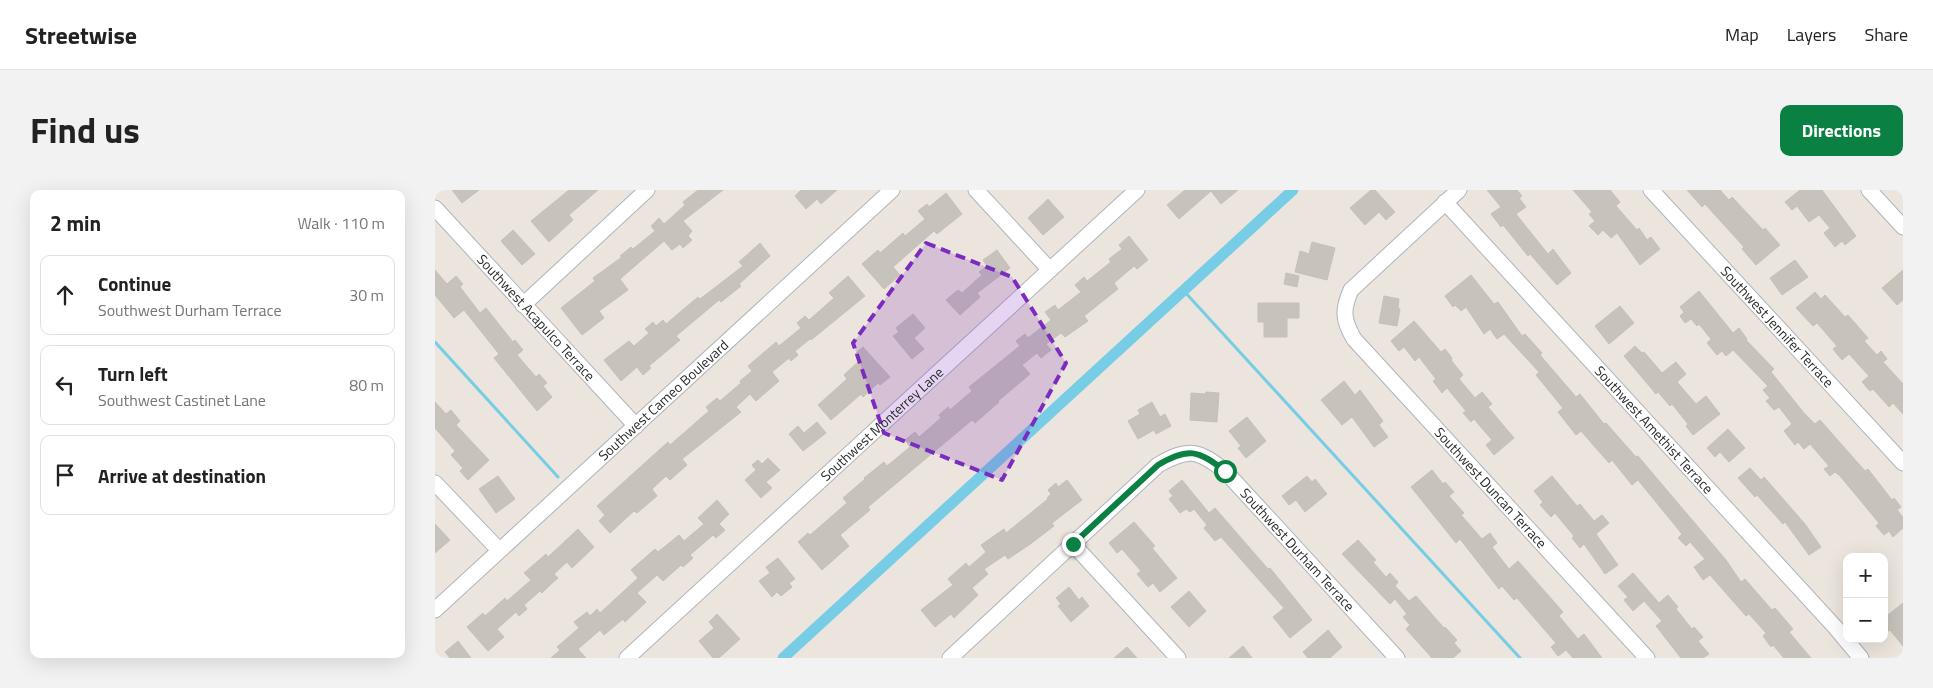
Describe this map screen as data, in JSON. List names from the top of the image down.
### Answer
{
  "streets": {
    "street": [
      "Southwest Acapulco Terrace",
      "Southwest Jennifer Terrace",
      "Southwest Cameo Boulevard",
      "Southwest Monterrey Lane",
      "Southwest Amethist Terrace",
      "Southwest Duncan Terrace",
      "Southwest Durham Terrace"
    ]
  },
  "crossings": [
    ["Southwest Acapulco Terrace", "Southwest Cameo Boulevard"],
    ["Southwest Amethist Terrace", "Southwest Duncan Terrace"]
  ],
  "page": {
    "header": "Streetwise",
    "nav": ["Map", "Layers", "Share"],
    "title": "Find us",
    "buttons": "Directions",
    "heading": ["2 min", "Walk · 110 m"],
    "list": [
      ["Continue", "Southwest Durham Terrace", "30 m"],
      ["Turn left", "Southwest Castinet Lane", "80 m"],
      "Arrive at destination"
    ],
    "map_buttons": ["+", "−"]
  }
}
